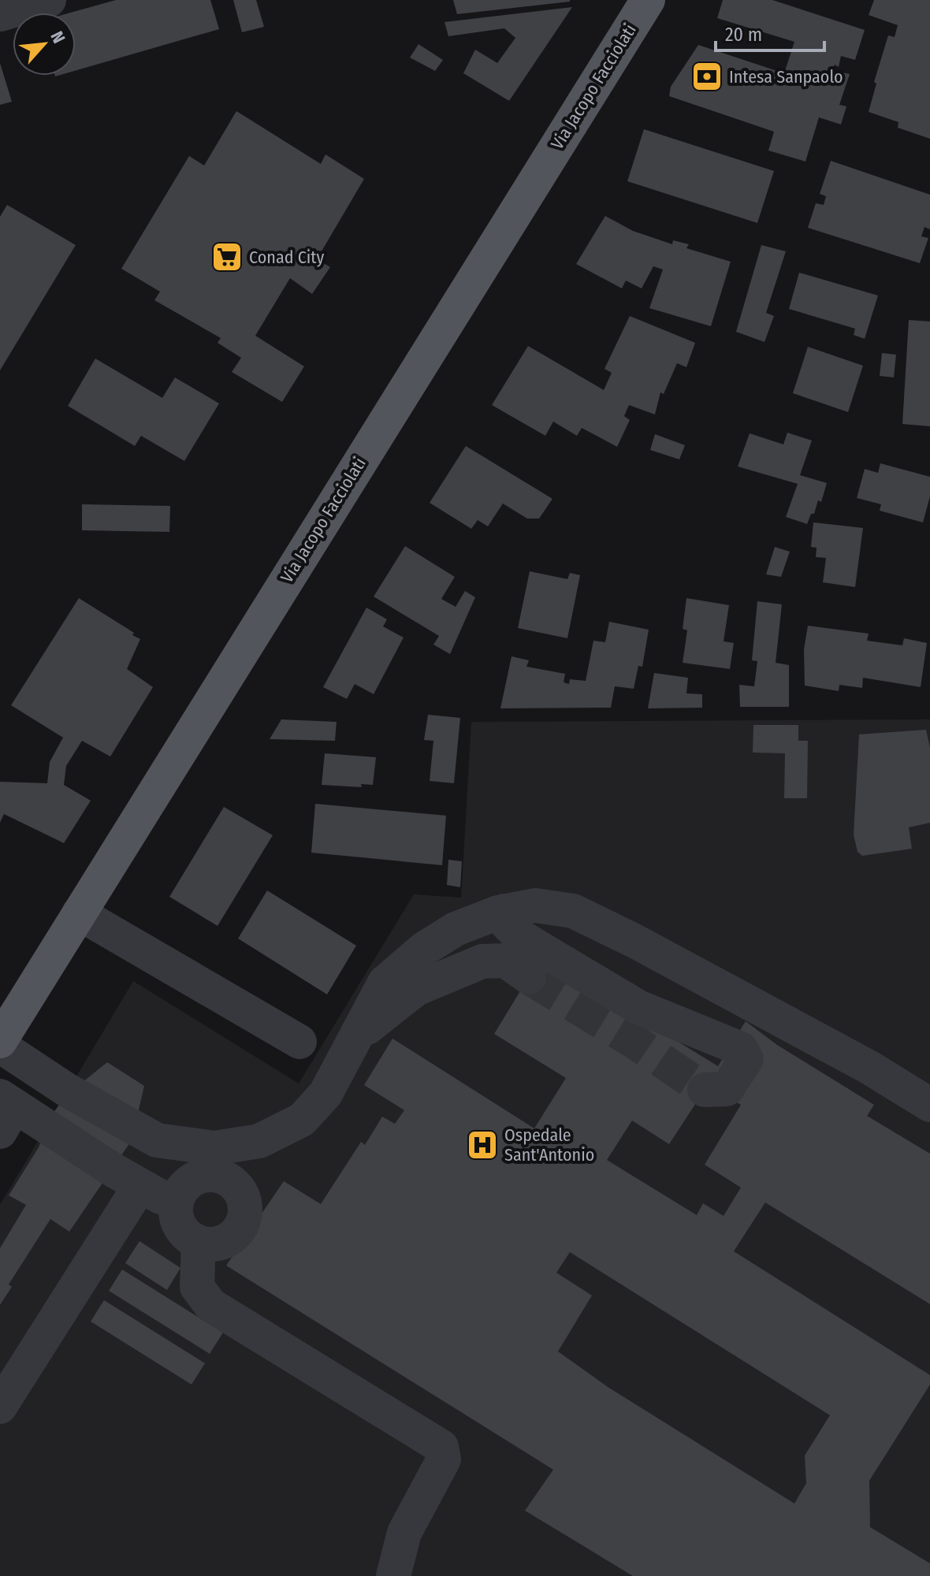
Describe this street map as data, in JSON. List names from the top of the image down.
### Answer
{
  "streets": {
    "main road": ["Via Jacopo Facciolati"]
  },
  "places": {
    "bank": ["Intesa Sanpaolo"],
    "supermarket": ["Conad City"],
    "hospital": ["Ospedale Sant'Antonio"]
  },
  "scale_bar": "20 m",
  "north": "top right"
}
